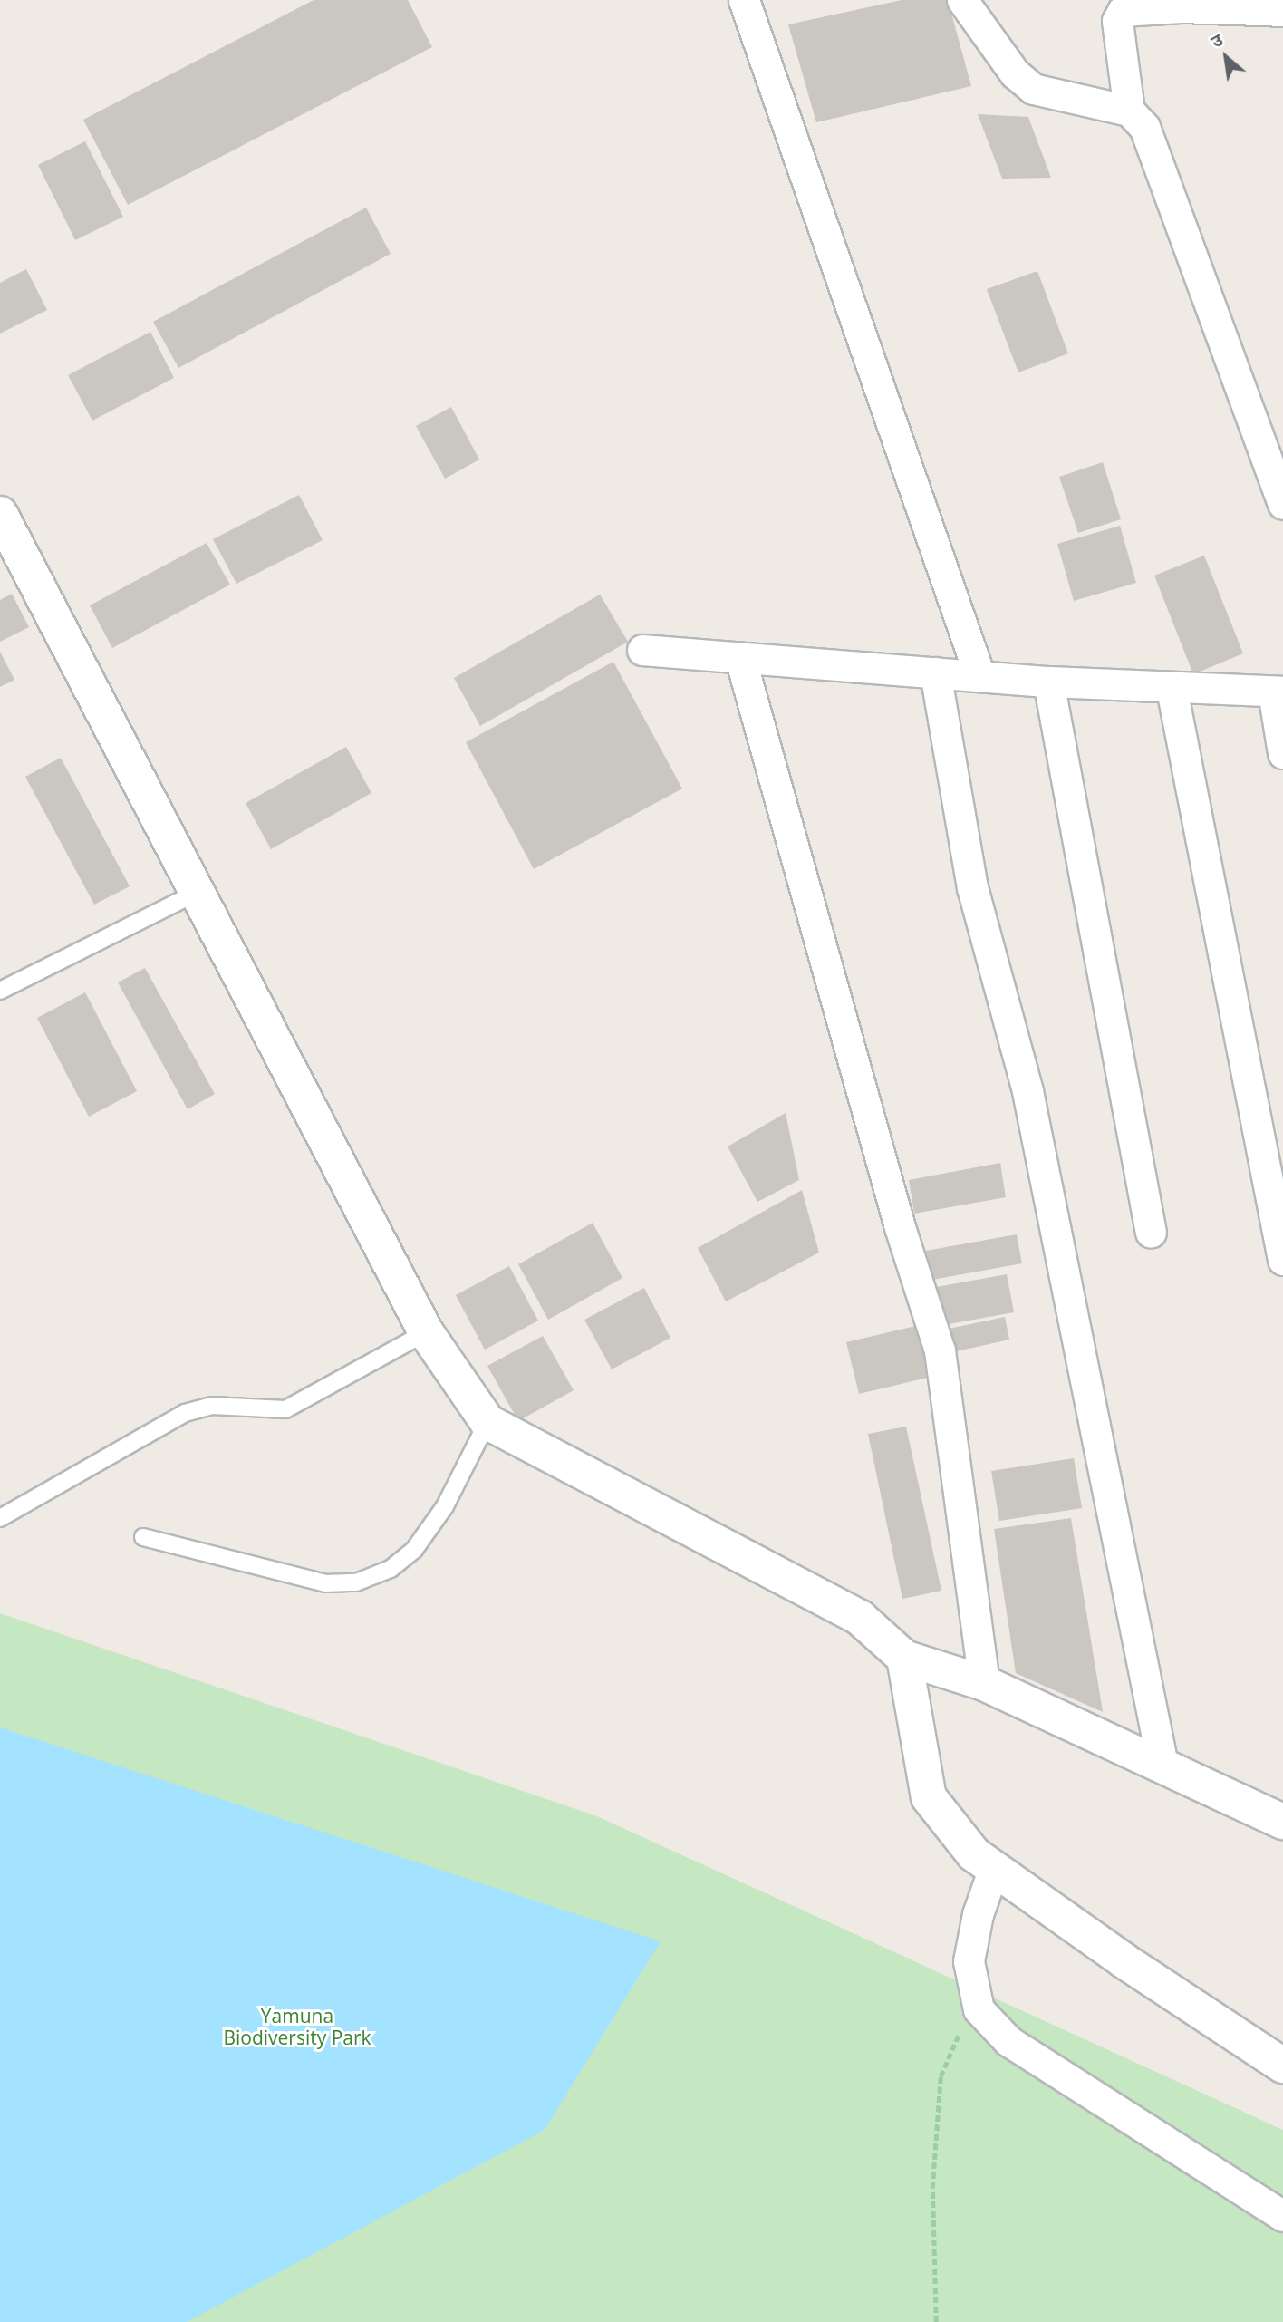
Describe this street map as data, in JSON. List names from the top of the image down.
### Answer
{
  "parks": ["Yamuna Biodiversity Park"],
  "north": "top left"
}
